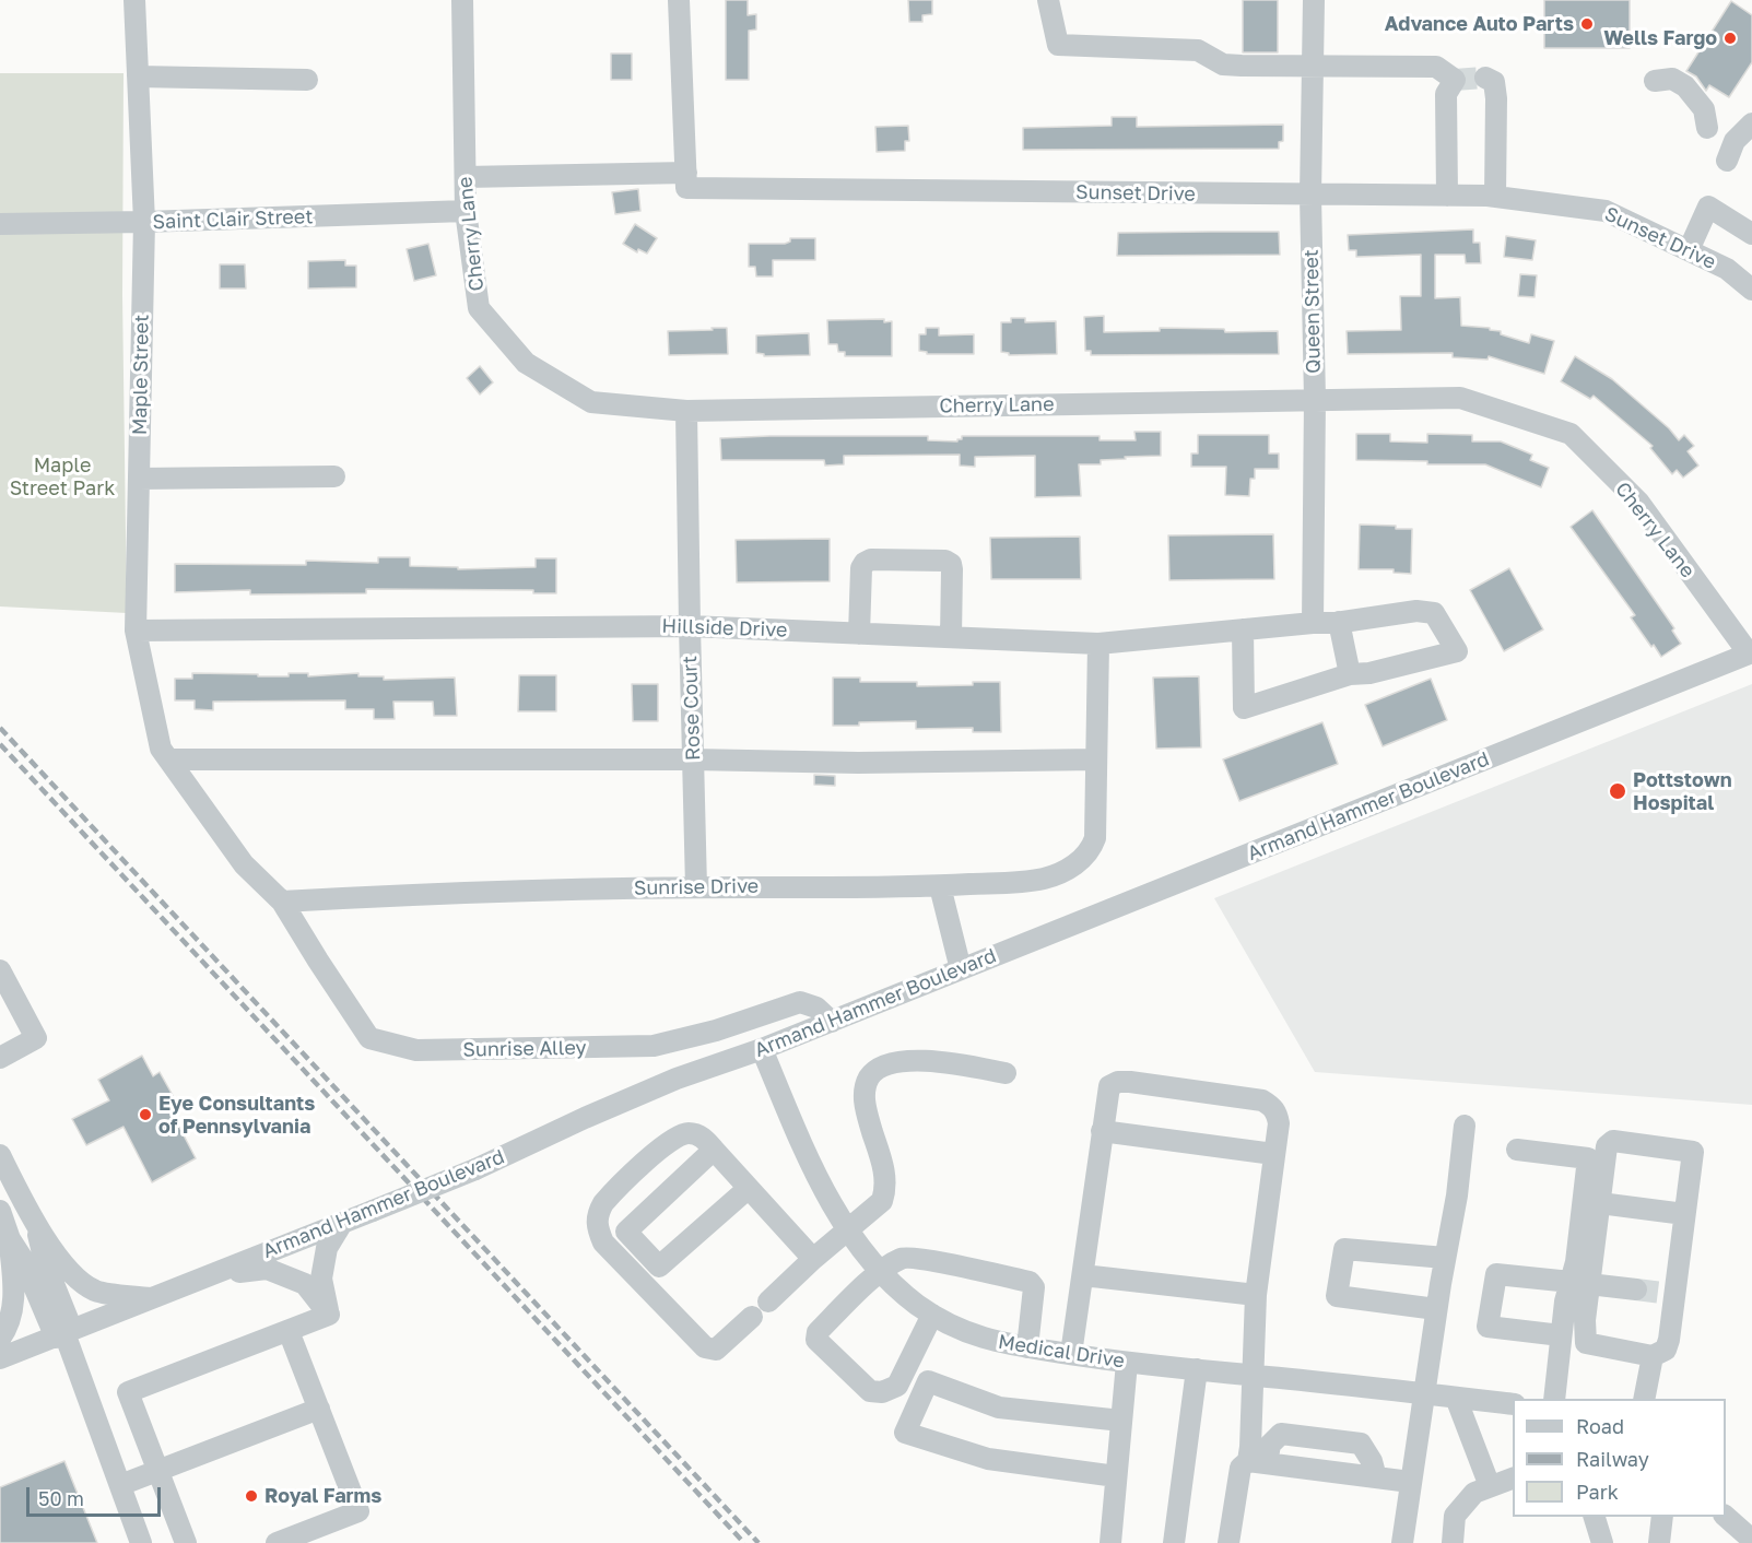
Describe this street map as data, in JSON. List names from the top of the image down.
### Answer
{
  "streets": {
    "street": [
      "Sunset Drive",
      "Saint Clair Street",
      "Cherry Lane",
      "Queen Street",
      "Maple Street",
      "Hillside Drive",
      "Rose Court",
      "Armand Hammer Boulevard",
      "Sunrise Drive",
      "Sunrise Alley",
      "Medical Drive"
    ]
  },
  "crossings": [
    ["Sunset Drive", "Queen Street"],
    ["Saint Clair Street", "Cherry Lane"],
    ["Saint Clair Street", "Maple Street"],
    ["Cherry Lane", "Queen Street"],
    ["Cherry Lane", "Rose Court"],
    ["Cherry Lane", "Armand Hammer Boulevard"],
    ["Queen Street", "Hillside Drive"],
    ["Maple Street", "Hillside Drive"],
    ["Hillside Drive", "Rose Court"],
    ["Hillside Drive", "Sunrise Drive"],
    ["Rose Court", "Sunrise Drive"],
    ["Armand Hammer Boulevard", "Sunrise Alley"],
    ["Armand Hammer Boulevard", "Medical Drive"],
    ["Sunrise Drive", "Sunrise Alley"]
  ],
  "parks": ["Maple Street Park"],
  "places": [
    "Advance Auto Parts",
    "Wells Fargo",
    "Pottstown Hospital",
    "Eye Consultants of Pennsylvania",
    "Royal Farms"
  ],
  "legend": ["Road", "Railway", "Park"],
  "scale_bar": "50 m"
}
